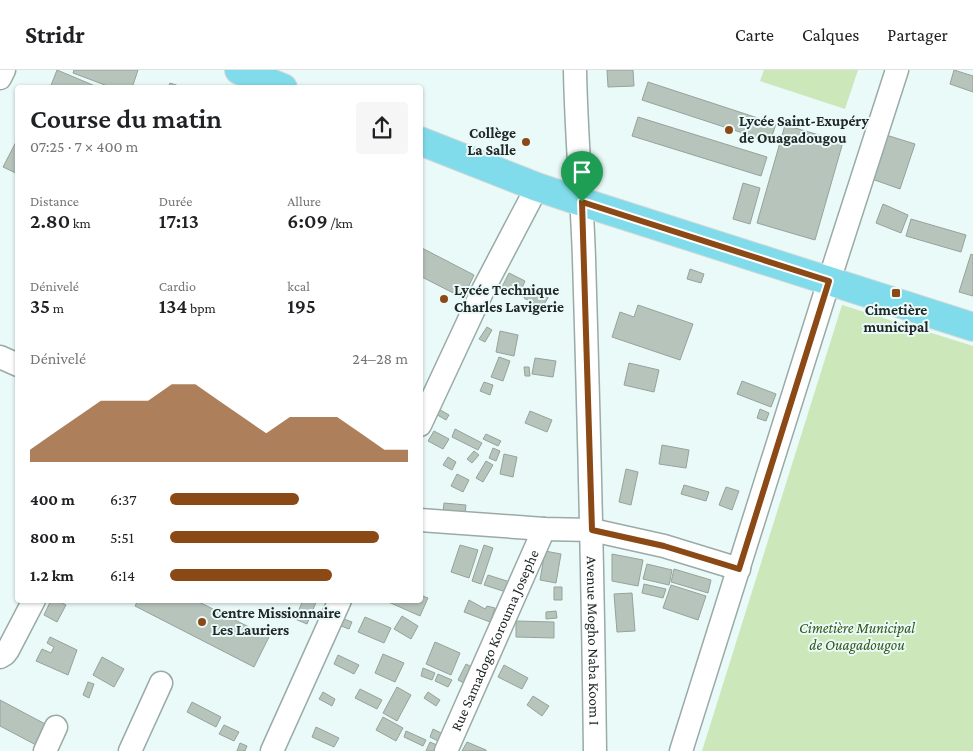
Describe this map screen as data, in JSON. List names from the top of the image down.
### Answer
{
  "streets": {
    "street": ["Rue Samadogo Korouma Josephe", "Avenue Mogho Naba Koom I"]
  },
  "parks": ["Cimetière Municipal de Ouagadougou"],
  "places": {
    "other": [
      "Lycée Saint-Exupéry de Ouagadougou",
      "Collège La Salle",
      "Lycée Technique Charles Lavigerie",
      "Centre Missionnaire Les Lauriers"
    ],
    "transit": ["Cimetière municipal"]
  },
  "page": {
    "header": "Stridr",
    "nav": ["Carte", "Calques", "Partager"],
    "heading": ["Course du matin", "07:25 · 7 × 400 m"],
    "stats": [
      ["Distance", "2.80 km"],
      ["Durée", "17:13"],
      ["Allure", "6:09 /km"],
      ["Dénivelé", "35 m"],
      ["Cardio", "134 bpm"],
      ["kcal", "195"]
    ],
    "chart": ["Dénivelé", "24–28 m"],
    "list": [
      {
        "name": "400 m",
        "note": "6:37"
      },
      {
        "name": "800 m",
        "note": "5:51"
      },
      {
        "name": "1.2 km",
        "note": "6:14"
      }
    ]
  }
}
